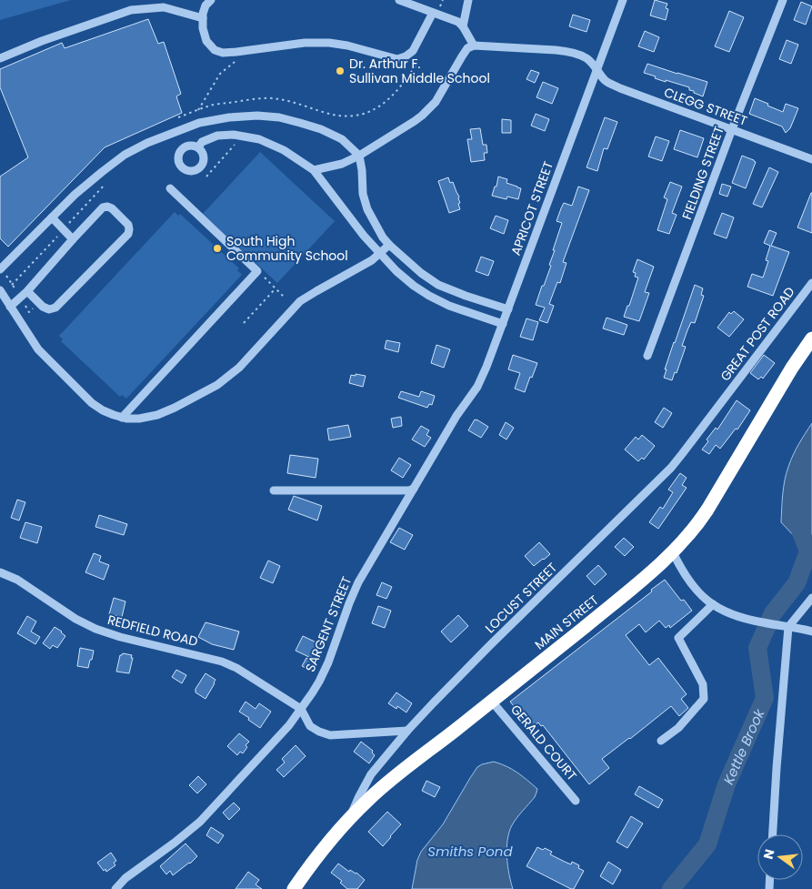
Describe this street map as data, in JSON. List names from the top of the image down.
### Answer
{
  "streets": {
    "highway": ["MAIN STREET"],
    "street": [
      "CLEGG STREET",
      "FIELDING STREET",
      "APRICOT STREET",
      "GREAT POST ROAD",
      "LOCUST STREET",
      "SARGENT STREET",
      "REDFIELD ROAD",
      "GERALD COURT"
    ]
  },
  "crossings": [
    ["CLEGG STREET", "FIELDING STREET"],
    ["CLEGG STREET", "APRICOT STREET"],
    ["APRICOT STREET", "SARGENT STREET"],
    ["GREAT POST ROAD", "LOCUST STREET"],
    ["LOCUST STREET", "MAIN STREET"],
    ["MAIN STREET", "GERALD COURT"],
    ["SARGENT STREET", "REDFIELD ROAD"]
  ],
  "water": ["Kettle Brook", "Smiths Pond"],
  "places": ["Dr. Arthur F. Sullivan Middle School", "South High Community School"],
  "north": "left"
}
